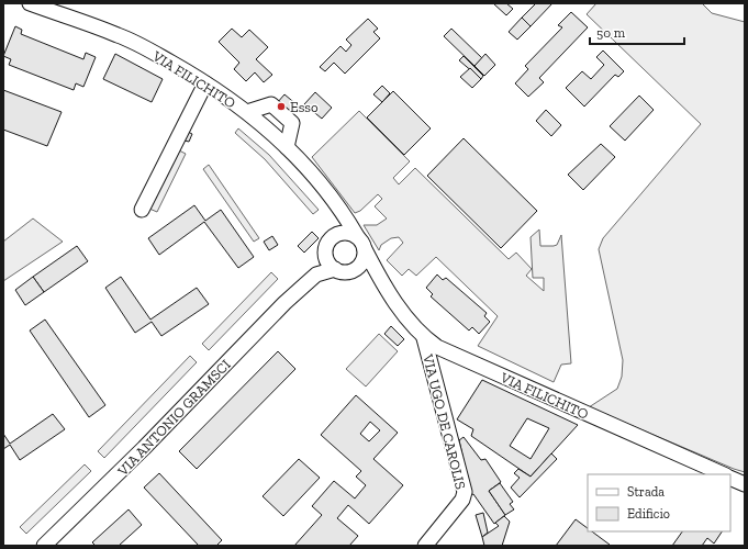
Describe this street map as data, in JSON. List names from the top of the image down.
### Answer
{
  "streets": {
    "street": ["VIA FILICHITO", "VIA ANTONIO GRAMSCI", "VIA UGO DE CAROLIS"]
  },
  "crossings": [
    ["VIA FILICHITO", "VIA ANTONIO GRAMSCI"],
    ["VIA FILICHITO", "VIA UGO DE CAROLIS"]
  ],
  "places": ["Esso"],
  "legend": ["Strada", "Edificio"],
  "scale_bar": "50 m"
}
